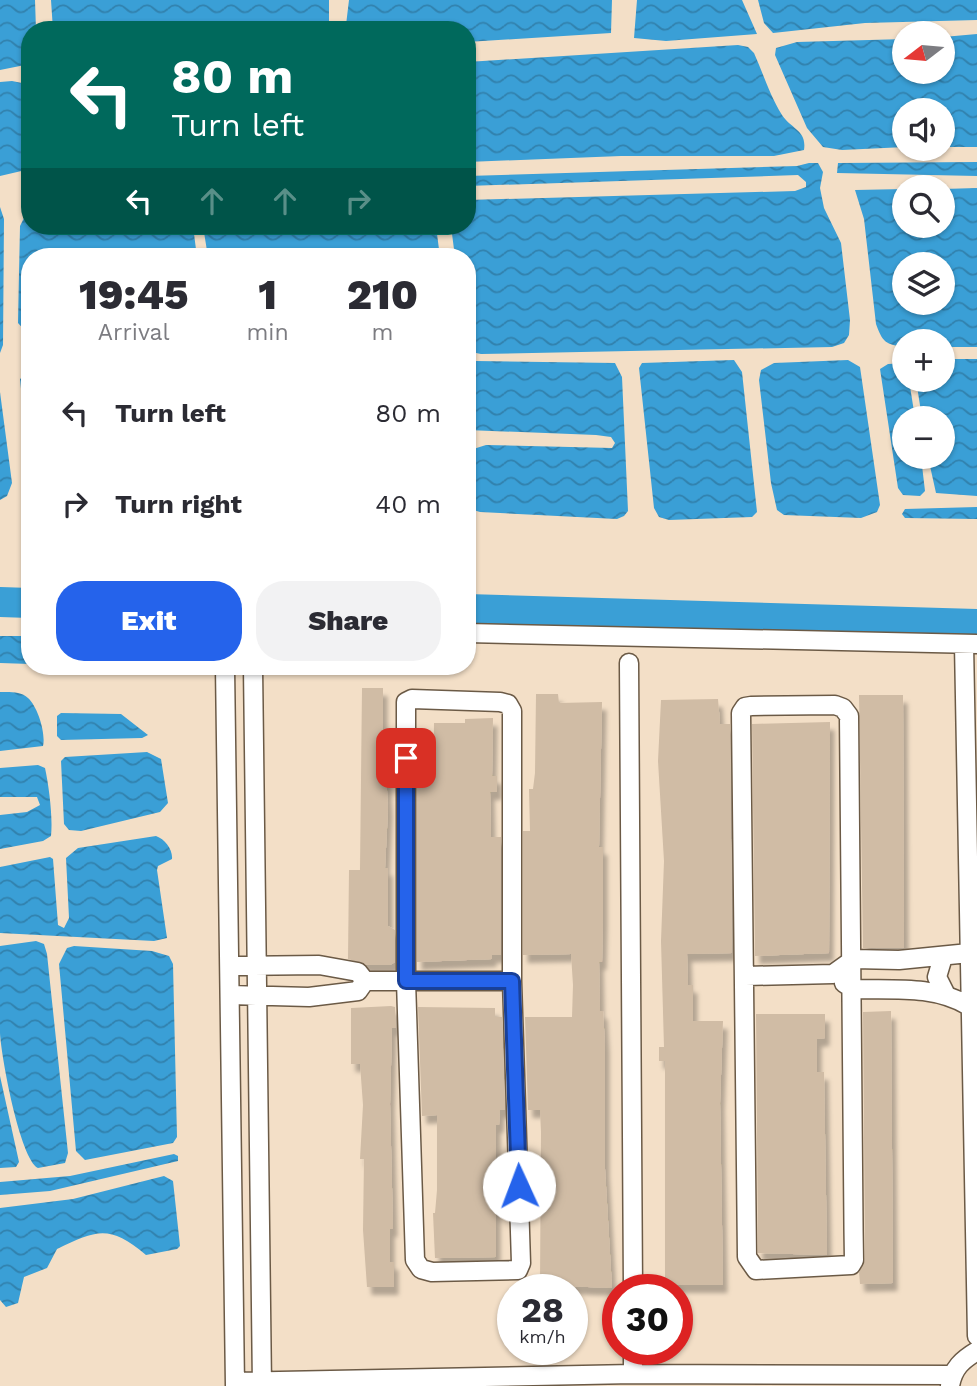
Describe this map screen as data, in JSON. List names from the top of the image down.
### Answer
{
  "north": "left",
  "page": {
    "map_buttons": ["+", "−"],
    "turn": ["80 m", "Turn left"],
    "eta": [
      "19:45",
      "Arrival",
      "1",
      "min",
      "210",
      "m"
    ],
    "list": [
      {
        "name": "Turn left",
        "value": "80 m"
      },
      {
        "name": "Turn right",
        "value": "40 m"
      }
    ],
    "buttons": ["Exit", "Share"],
    "speed": "28 km/h",
    "limit": "30"
  }
}
